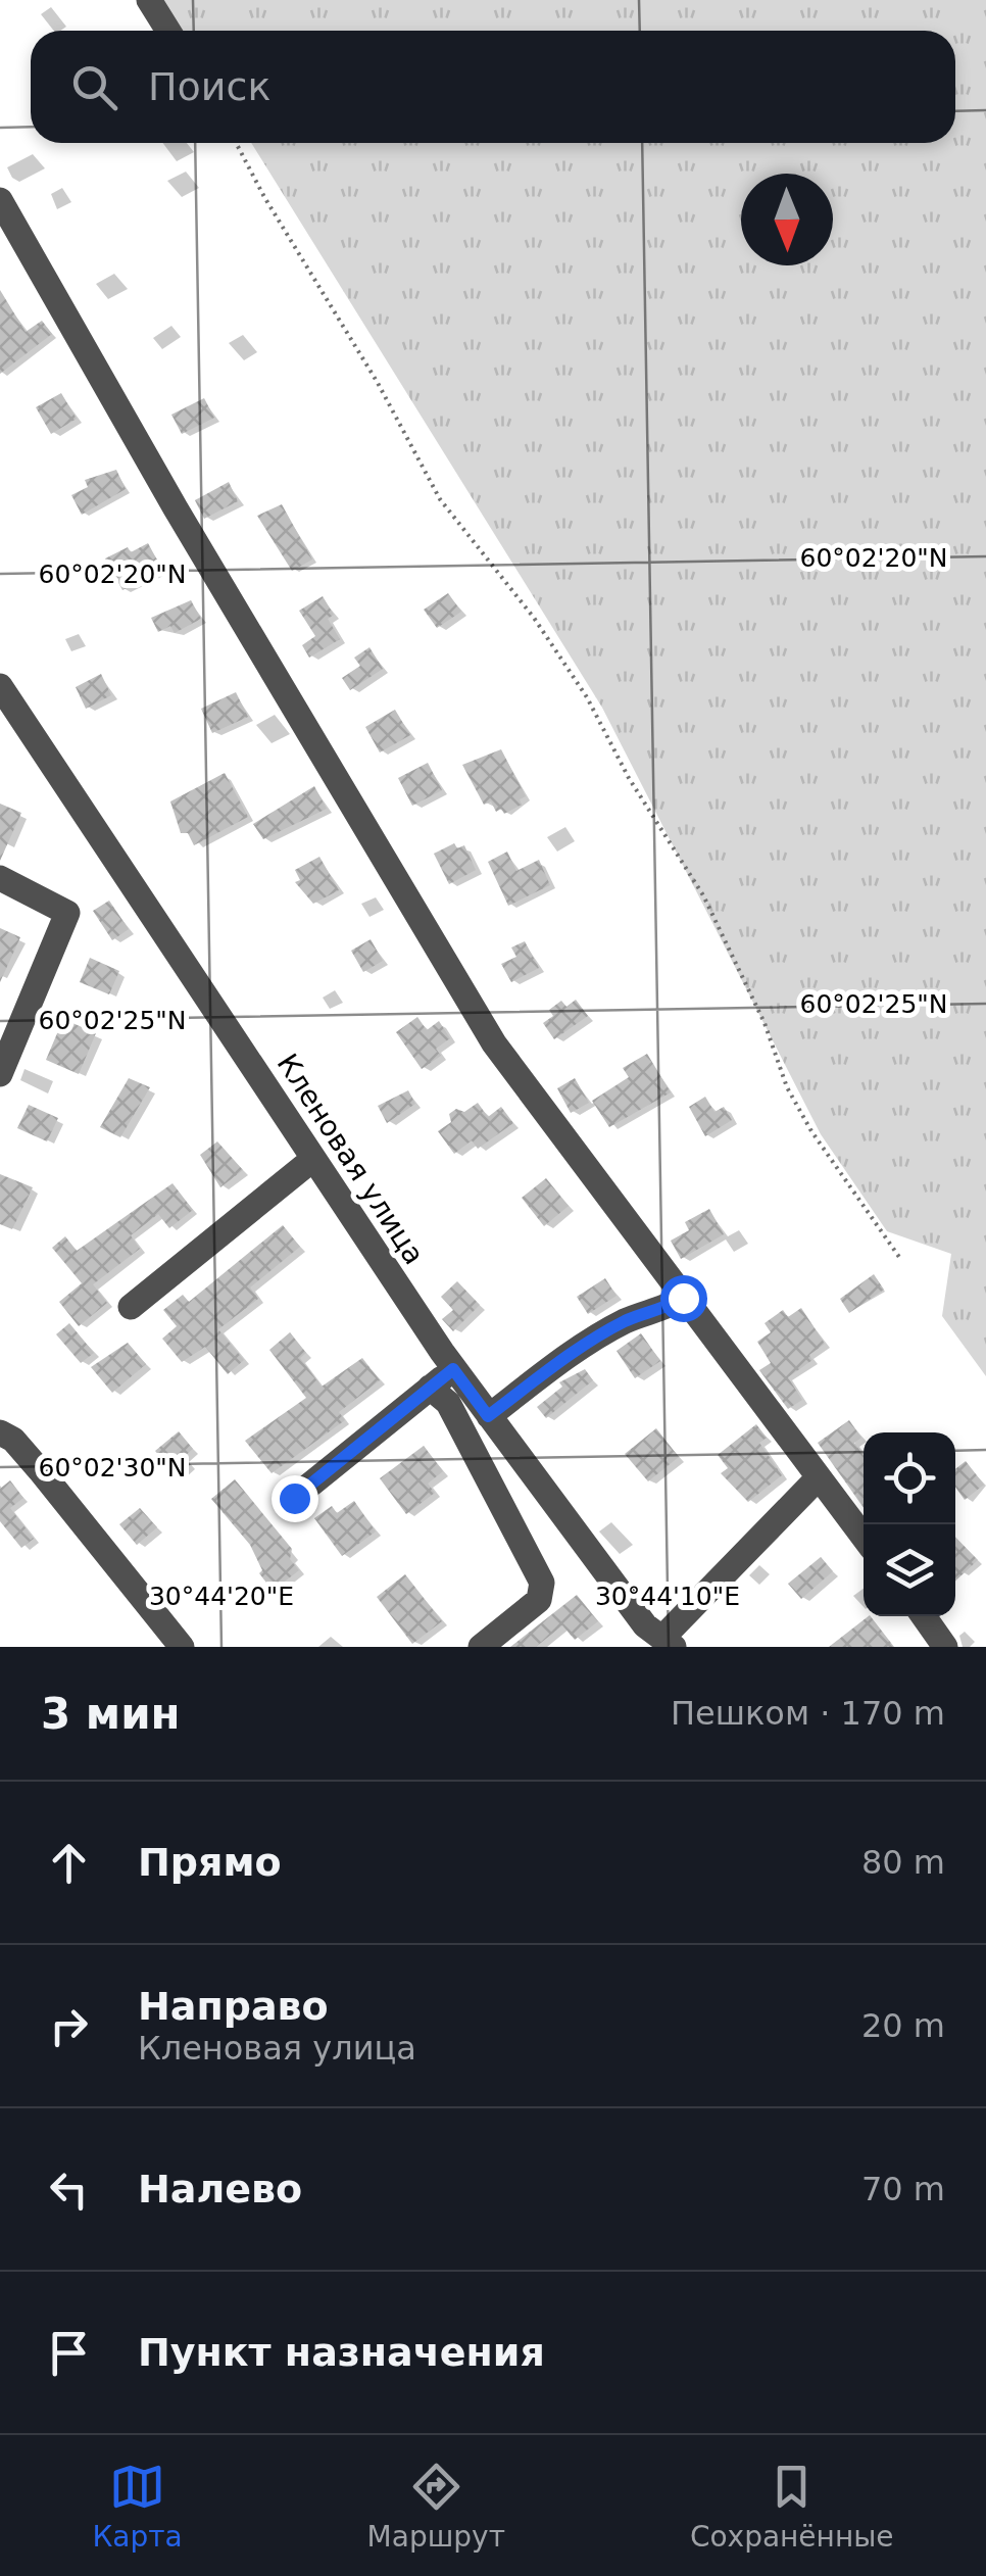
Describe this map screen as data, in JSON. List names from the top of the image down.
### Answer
{
  "streets": {
    "street": ["Кленовая улица"]
  },
  "north": "bottom",
  "page": {
    "search": "Поиск",
    "heading": ["3 мин", "Пешком · 170 m"],
    "list": [
      ["Прямо", "80 m"],
      ["Направо", "Кленовая улица", "20 m"],
      ["Налево", "70 m"],
      "Пункт назначения"
    ],
    "nav": ["Карта", "Маршрут", "Сохранённые"]
  },
  "coordinates": [
    "60°02'20\"N",
    "60°02'25\"N",
    "60°02'30\"N",
    "30°44'20\"E",
    "30°44'10\"E"
  ]
}
